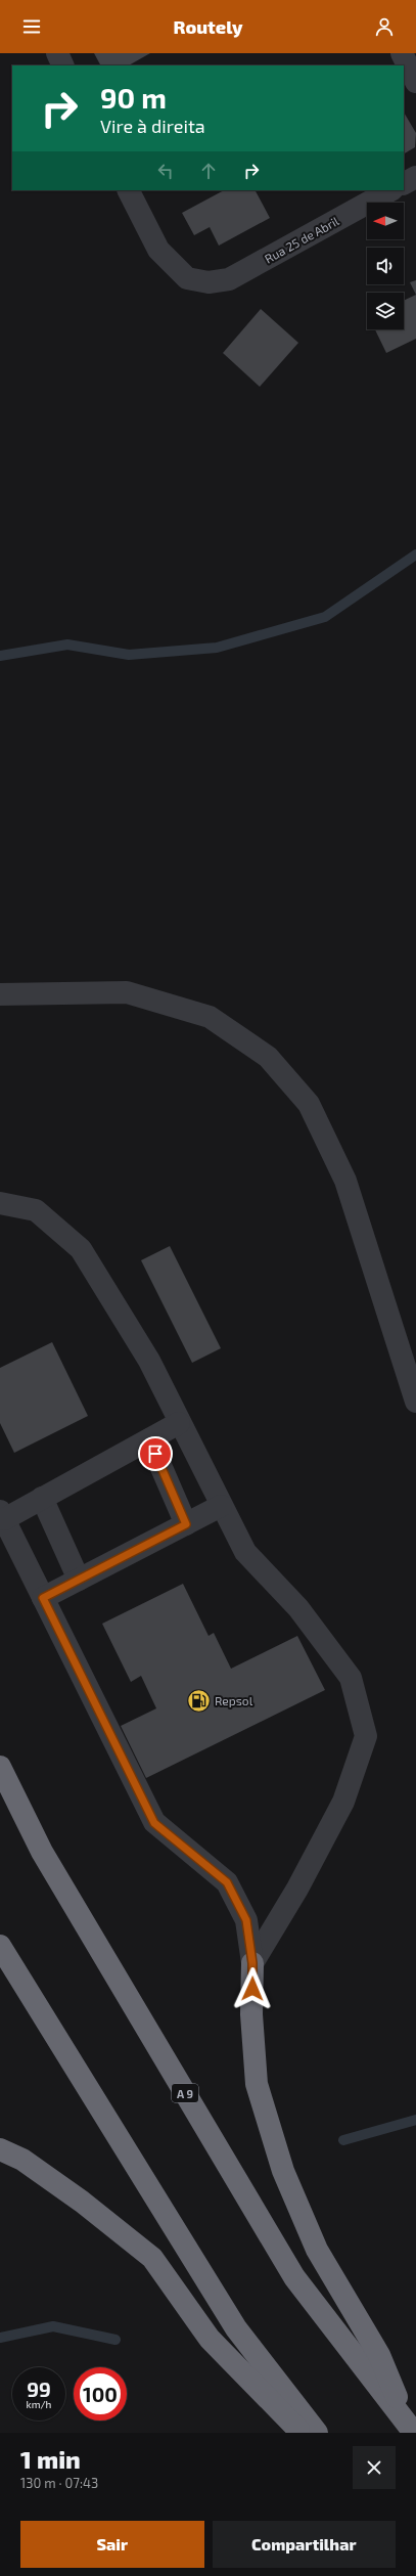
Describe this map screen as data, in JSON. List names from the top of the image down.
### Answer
{
  "streets": {
    "highway": ["A 9"],
    "street": ["Rua 25 de Abril"]
  },
  "places": {
    "fuel station": ["Repsol"]
  },
  "north": "left",
  "page": {
    "header": "Routely",
    "turn": ["90 m", "Vire à direita"],
    "speed": "99 km/h",
    "limit": "100",
    "heading": ["1 min", "130 m · 07:43"],
    "buttons": ["Sair", "Compartilhar"]
  }
}
